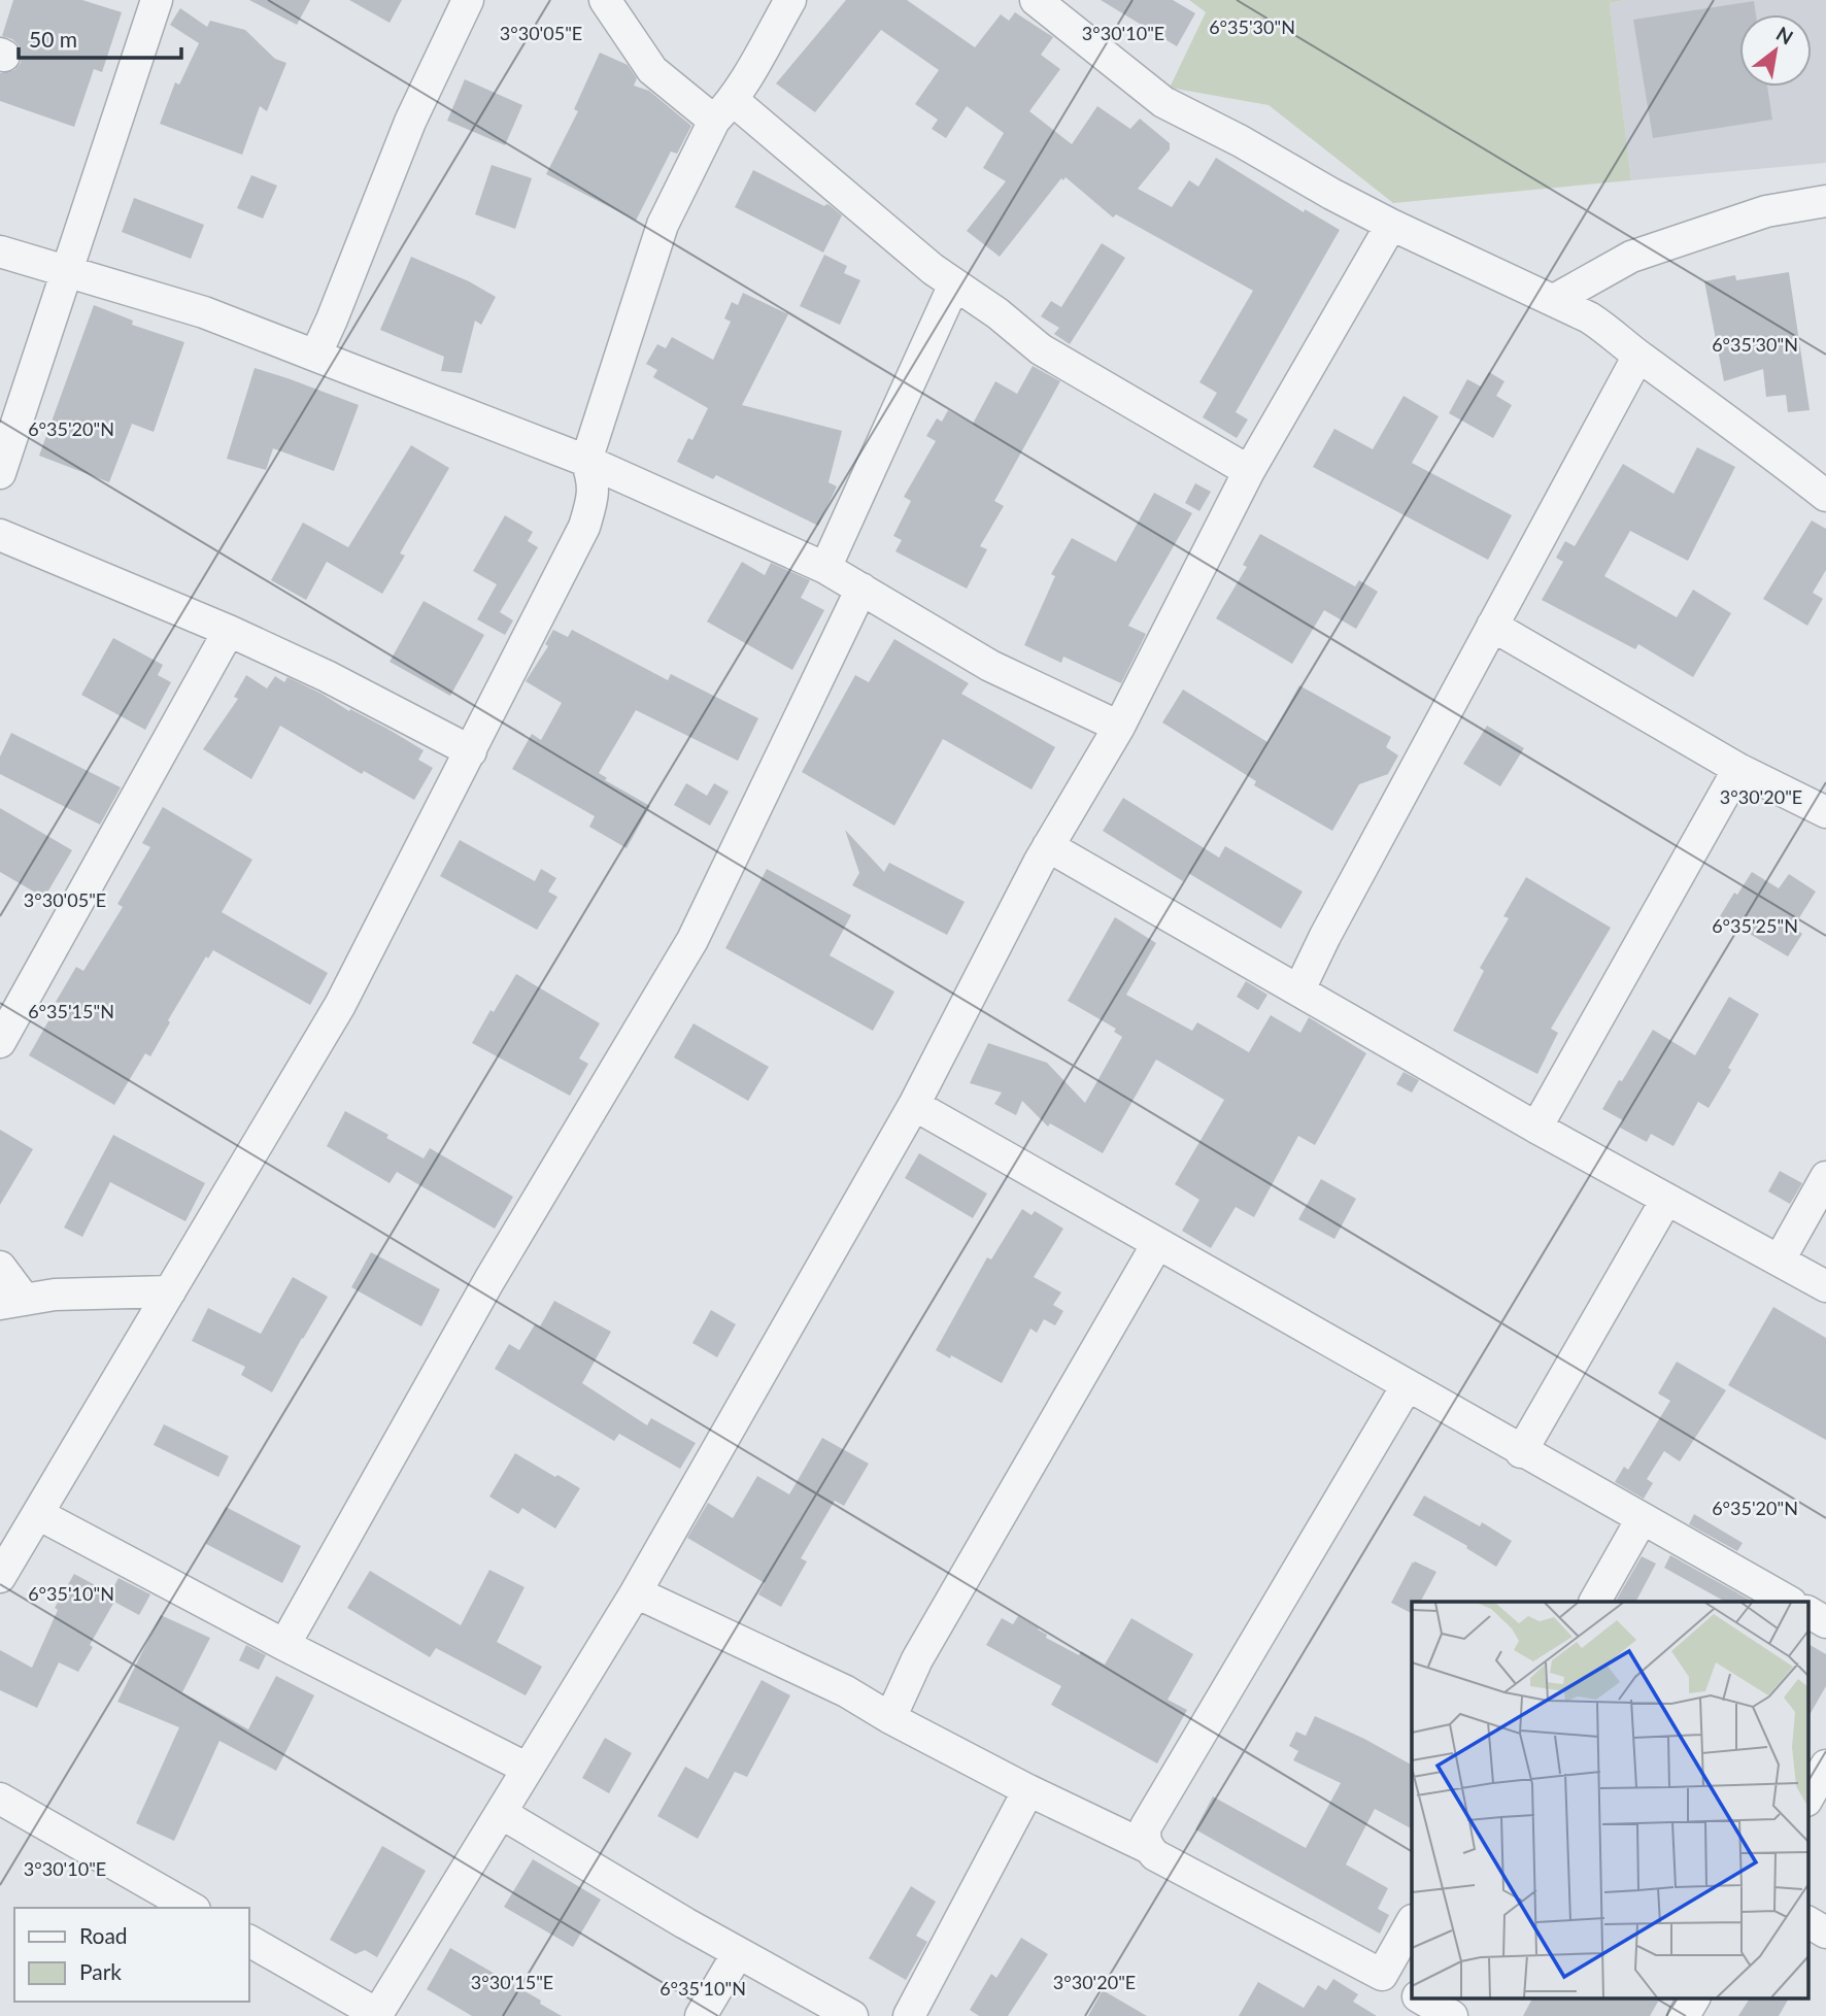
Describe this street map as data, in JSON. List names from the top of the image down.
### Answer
{
  "legend": ["Road", "Park"],
  "scale_bar": "50 m",
  "north": "top right",
  "coordinates": [
    "6°35'30\"N",
    "3°30'05\"E",
    "3°30'10\"E",
    "6°35'20\"N",
    "3°30'20\"E",
    "6°35'25\"N",
    "6°35'15\"N",
    "6°35'10\"N",
    "3°30'15\"E"
  ]
}
